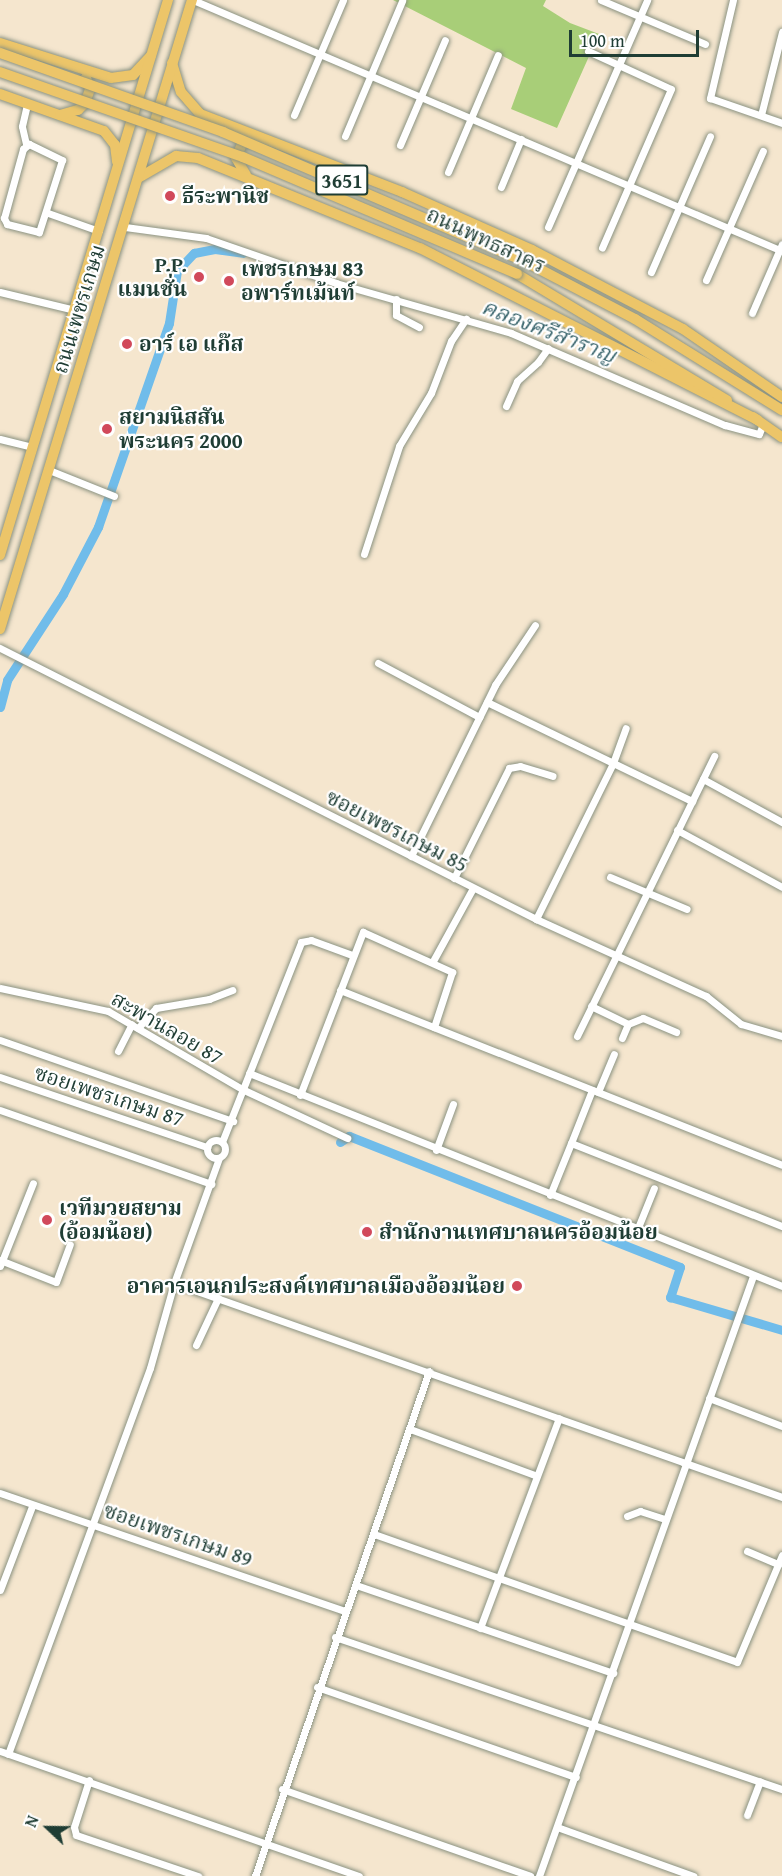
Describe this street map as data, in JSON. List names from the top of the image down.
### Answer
{
  "streets": {
    "main road": ["3651", "ถนนพุทธสาคร", "ถนนเพชรเกษม"],
    "street": [
      "ซอยเพชรเกษม 85",
      "สะพานลอย 87",
      "ซอยเพชรเกษม 87",
      "ซอยเพชรเกษม 89"
    ]
  },
  "water": ["คลองศรีสำราญ"],
  "places": [
    "ธีระพานิช",
    "P.P. แมนชั่น",
    "เพชรเกษม 83 อพาร์ทเม้นท์",
    "อาร์ เอ แก๊ส",
    "สยามนิสสัน พระนคร 2000",
    "เวทีมวยสยาม (อ้อมน้อย)",
    "สำนักงานเทศบาลนครอ้อมน้อย",
    "อาคารเอนกประสงค์เทศบาลเมืองอ้อมน้อย"
  ],
  "scale_bar": "100 m",
  "north": "left"
}
